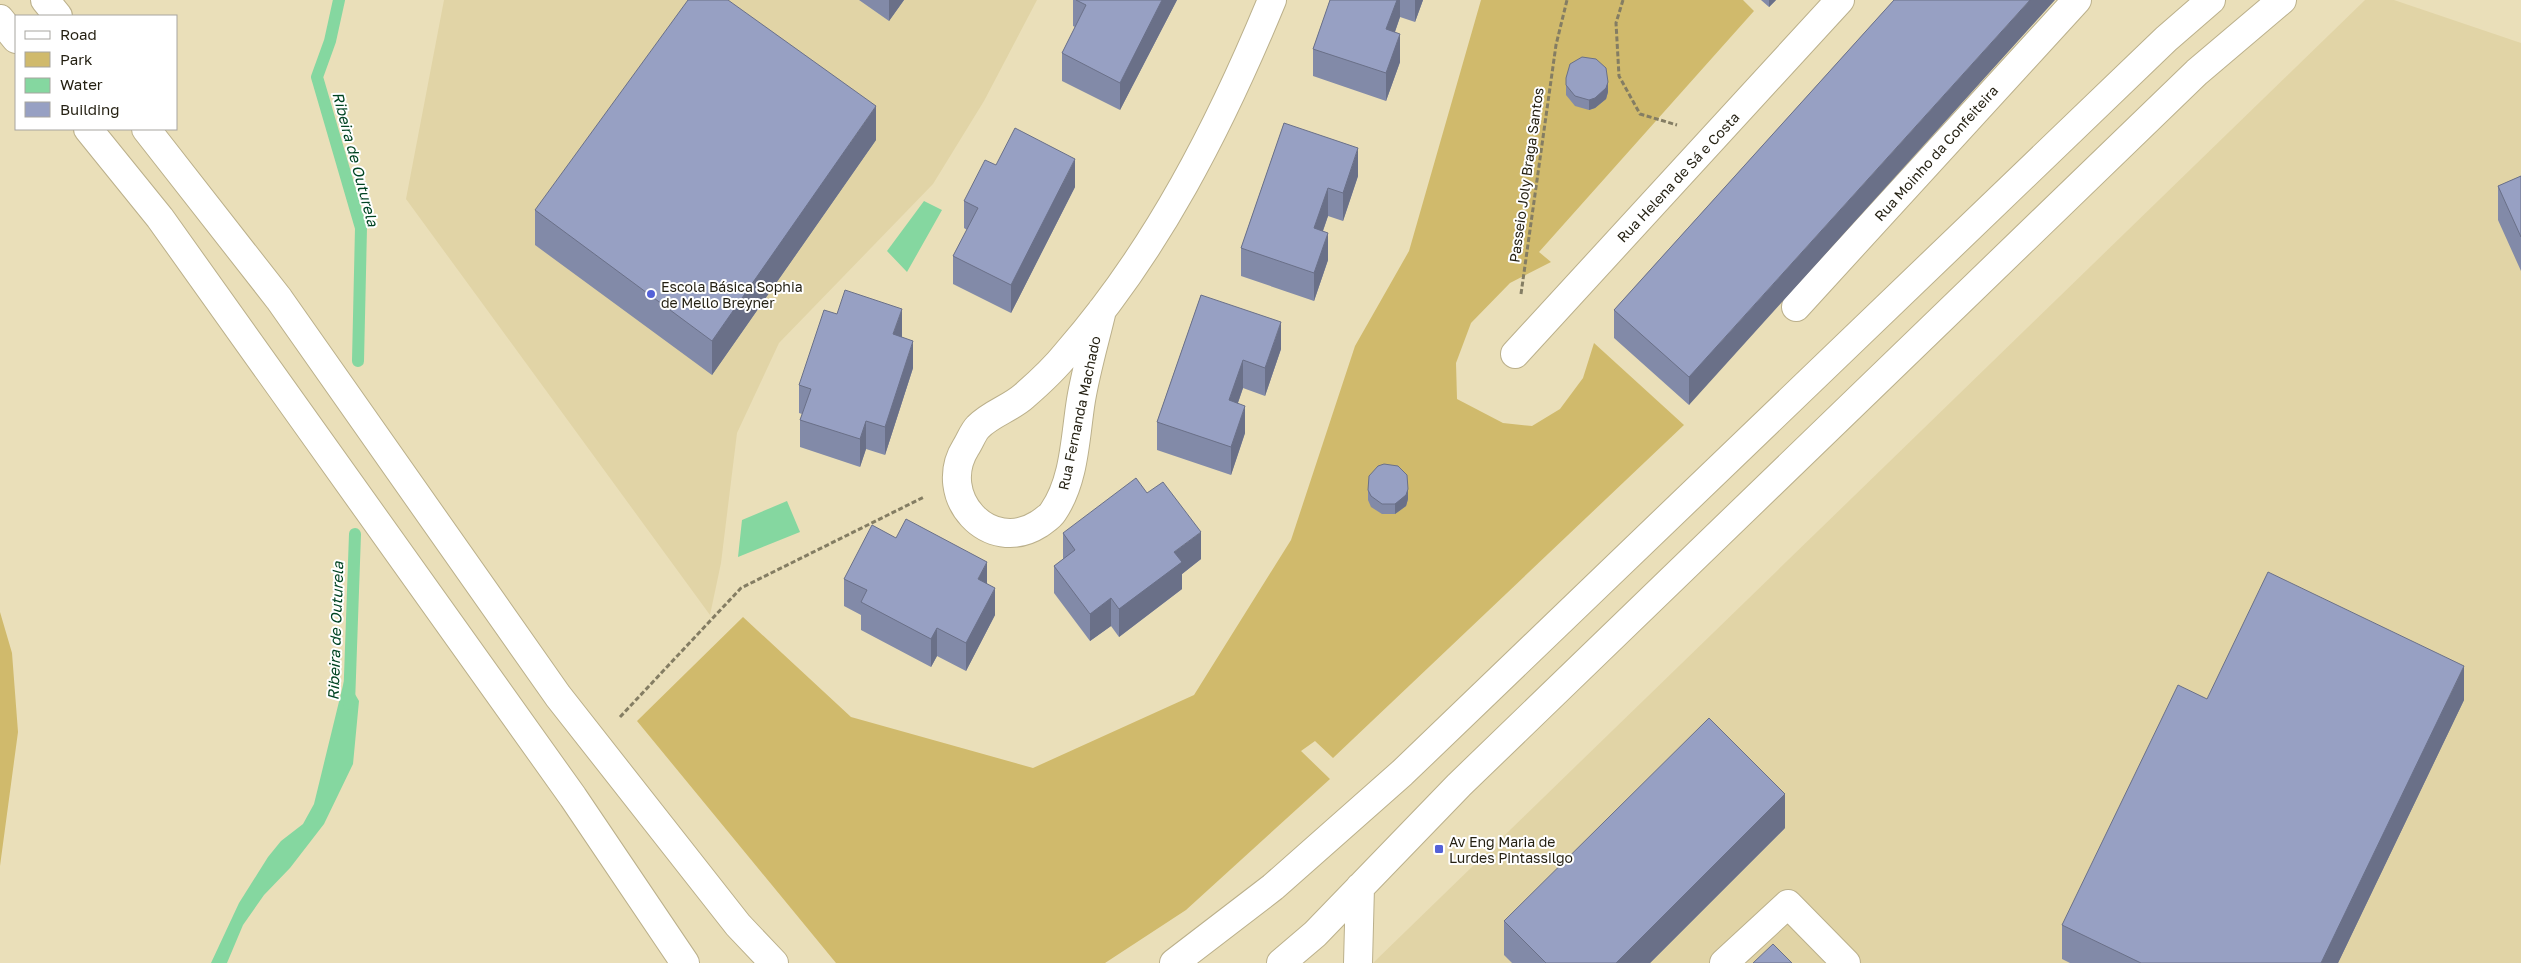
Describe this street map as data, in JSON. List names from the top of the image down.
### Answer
{
  "streets": {
    "street": ["Rua Moinho da Confeiteira", "Rua Helena de Sá e Costa", "Rua Fernanda Machado"],
    "path": ["Passeio Joly Braga Santos"]
  },
  "water": ["Ribeira de Outurela"],
  "places": {
    "other": ["Escola Básica Sophia de Mello Breyner"],
    "transit": ["Av Eng Maria de Lurdes Pintassilgo"]
  },
  "legend": [
    "Road",
    "Park",
    "Water",
    "Building"
  ]
}
